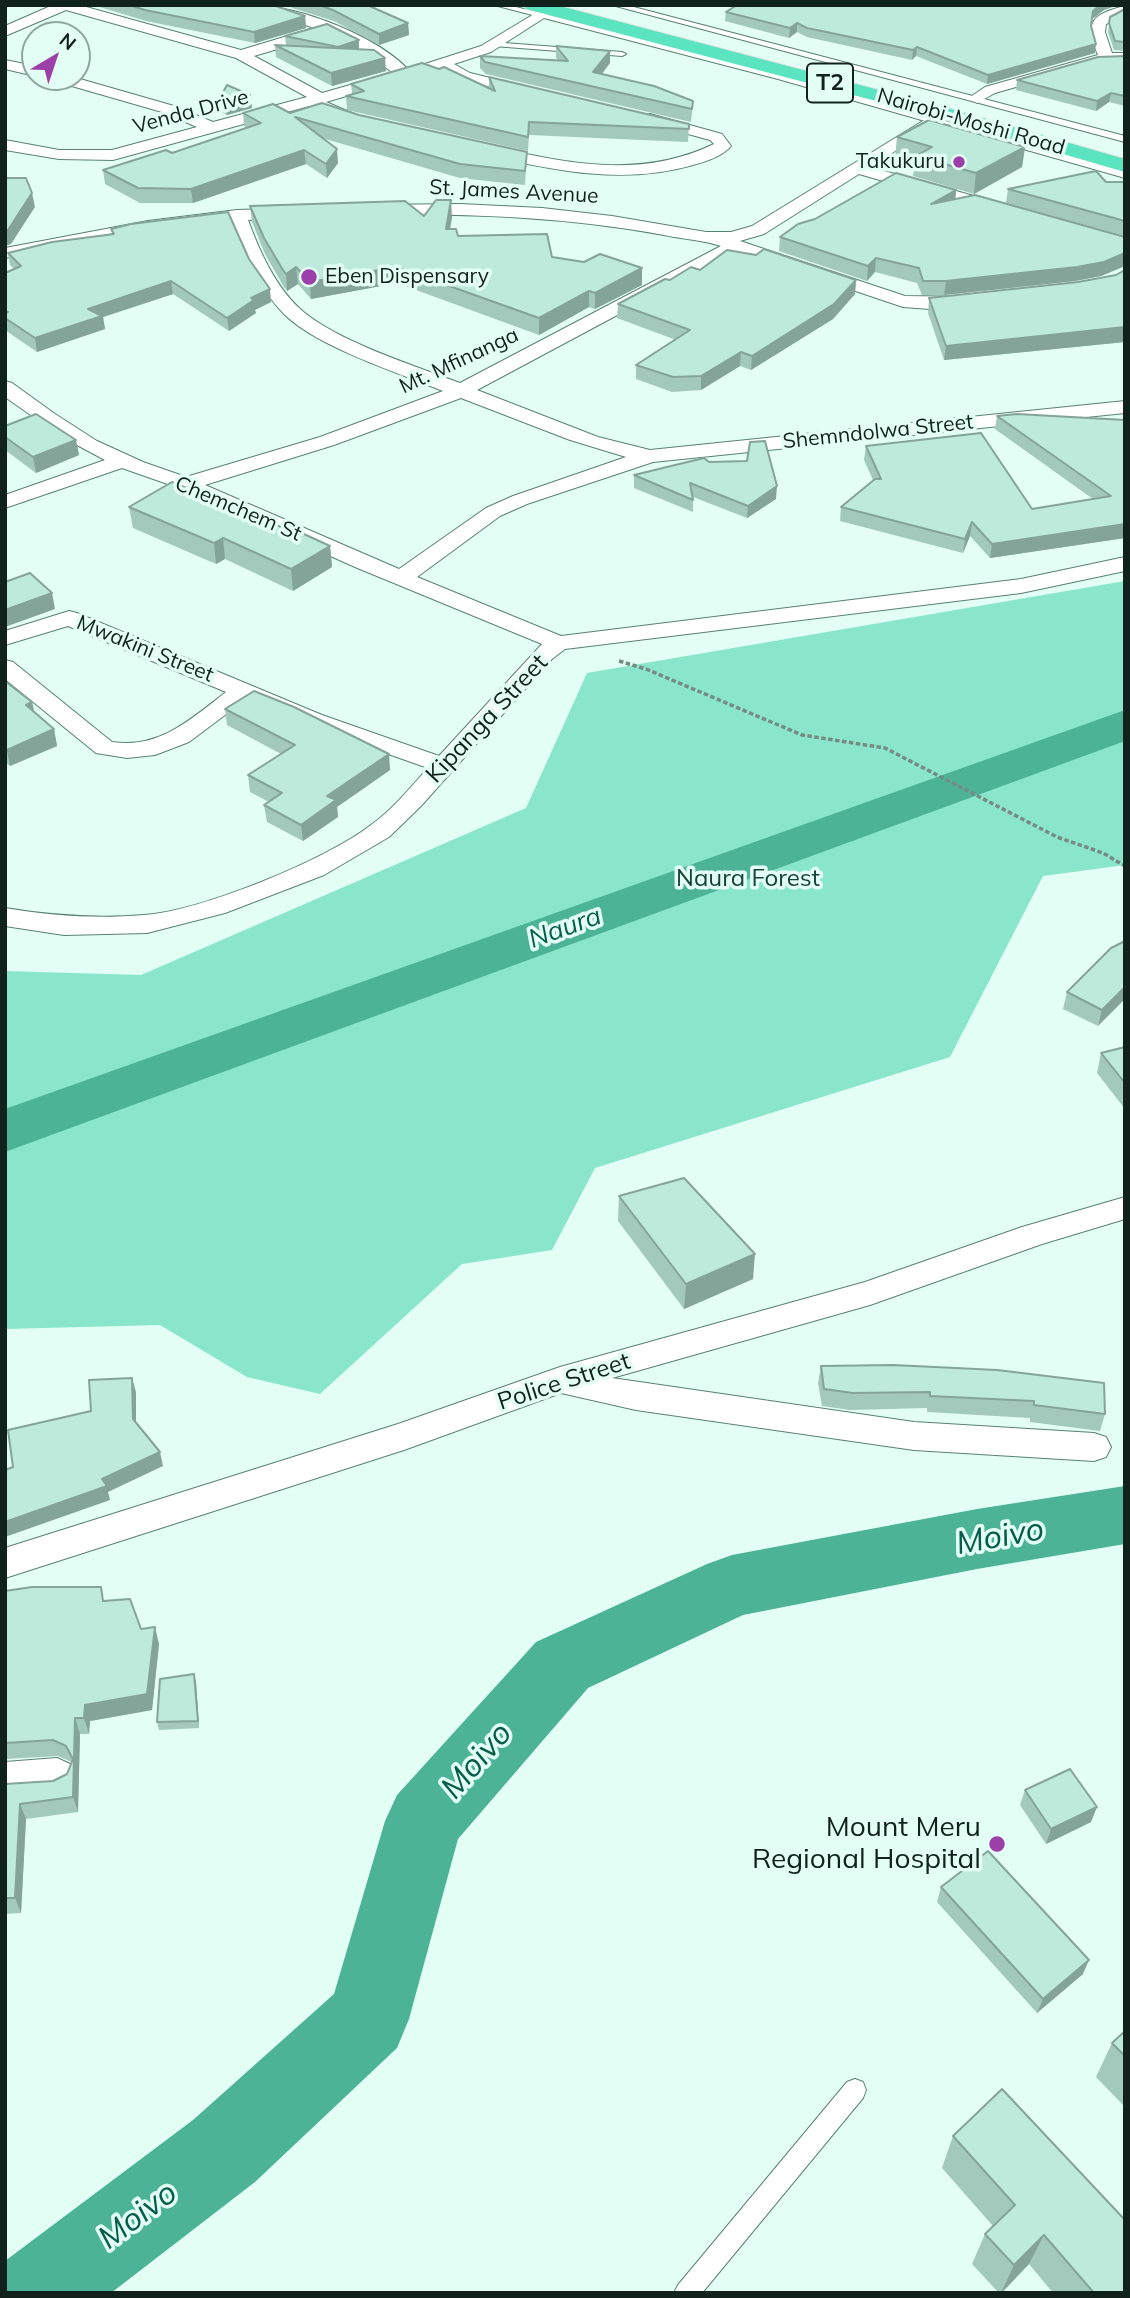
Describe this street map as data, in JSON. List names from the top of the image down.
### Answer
{
  "streets": {
    "highway": ["T2", "Nairobi-Moshi Road"],
    "street": [
      "Venda Drive",
      "St. James Avenue",
      "Mt. Mfinanga",
      "Shemndolwa Street",
      "Chemchem St",
      "Mwakini Street",
      "Kipanga Street",
      "Police Street"
    ]
  },
  "crossings": [
    ["Venda Drive", "Nairobi-Moshi Road"],
    ["Nairobi-Moshi Road", "St. James Avenue"],
    ["St. James Avenue", "Mt. Mfinanga"],
    ["Mt. Mfinanga", "Chemchem St"],
    ["Chemchem St", "Kipanga Street"],
    ["Mwakini Street", "Kipanga Street"]
  ],
  "water": ["Naura", "Moivo"],
  "parks": ["Naura Forest"],
  "places": ["Takukuru", "Eben Dispensary", "Mount Meru Regional Hospital"],
  "north": "top right"
}
